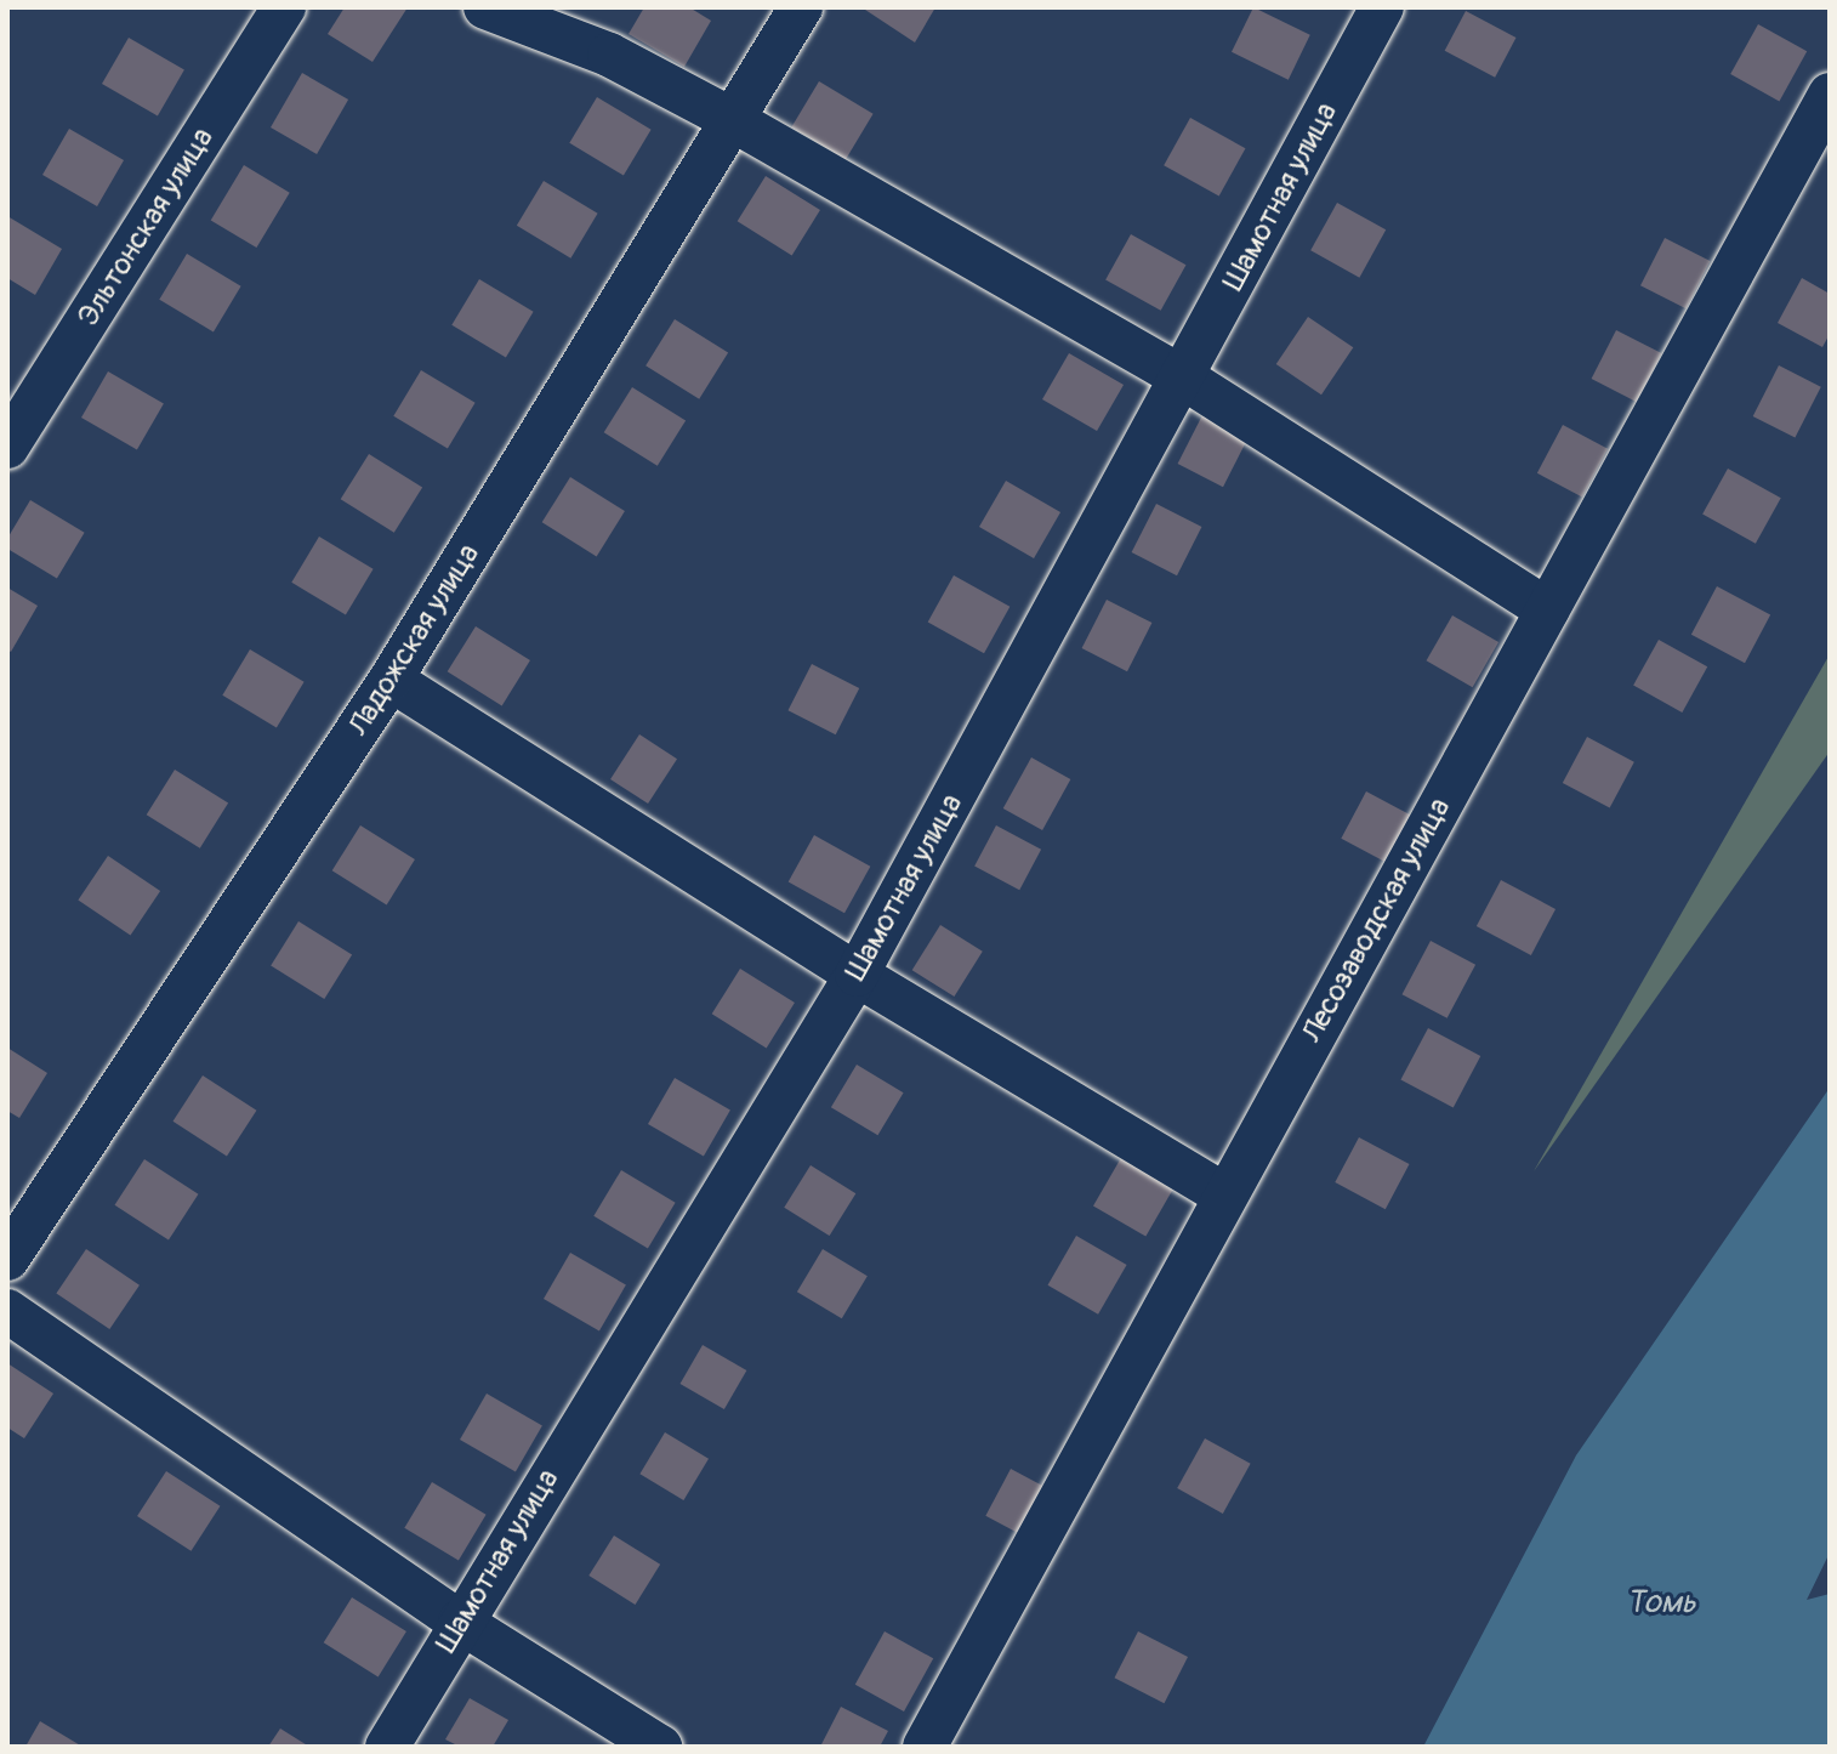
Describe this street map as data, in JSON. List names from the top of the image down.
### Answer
{
  "streets": {
    "street": [
      "Шамотная улица",
      "Эльтонская улица",
      "Ладожская улица",
      "Лесозаводская улица"
    ]
  },
  "water": ["Томь"]
}
